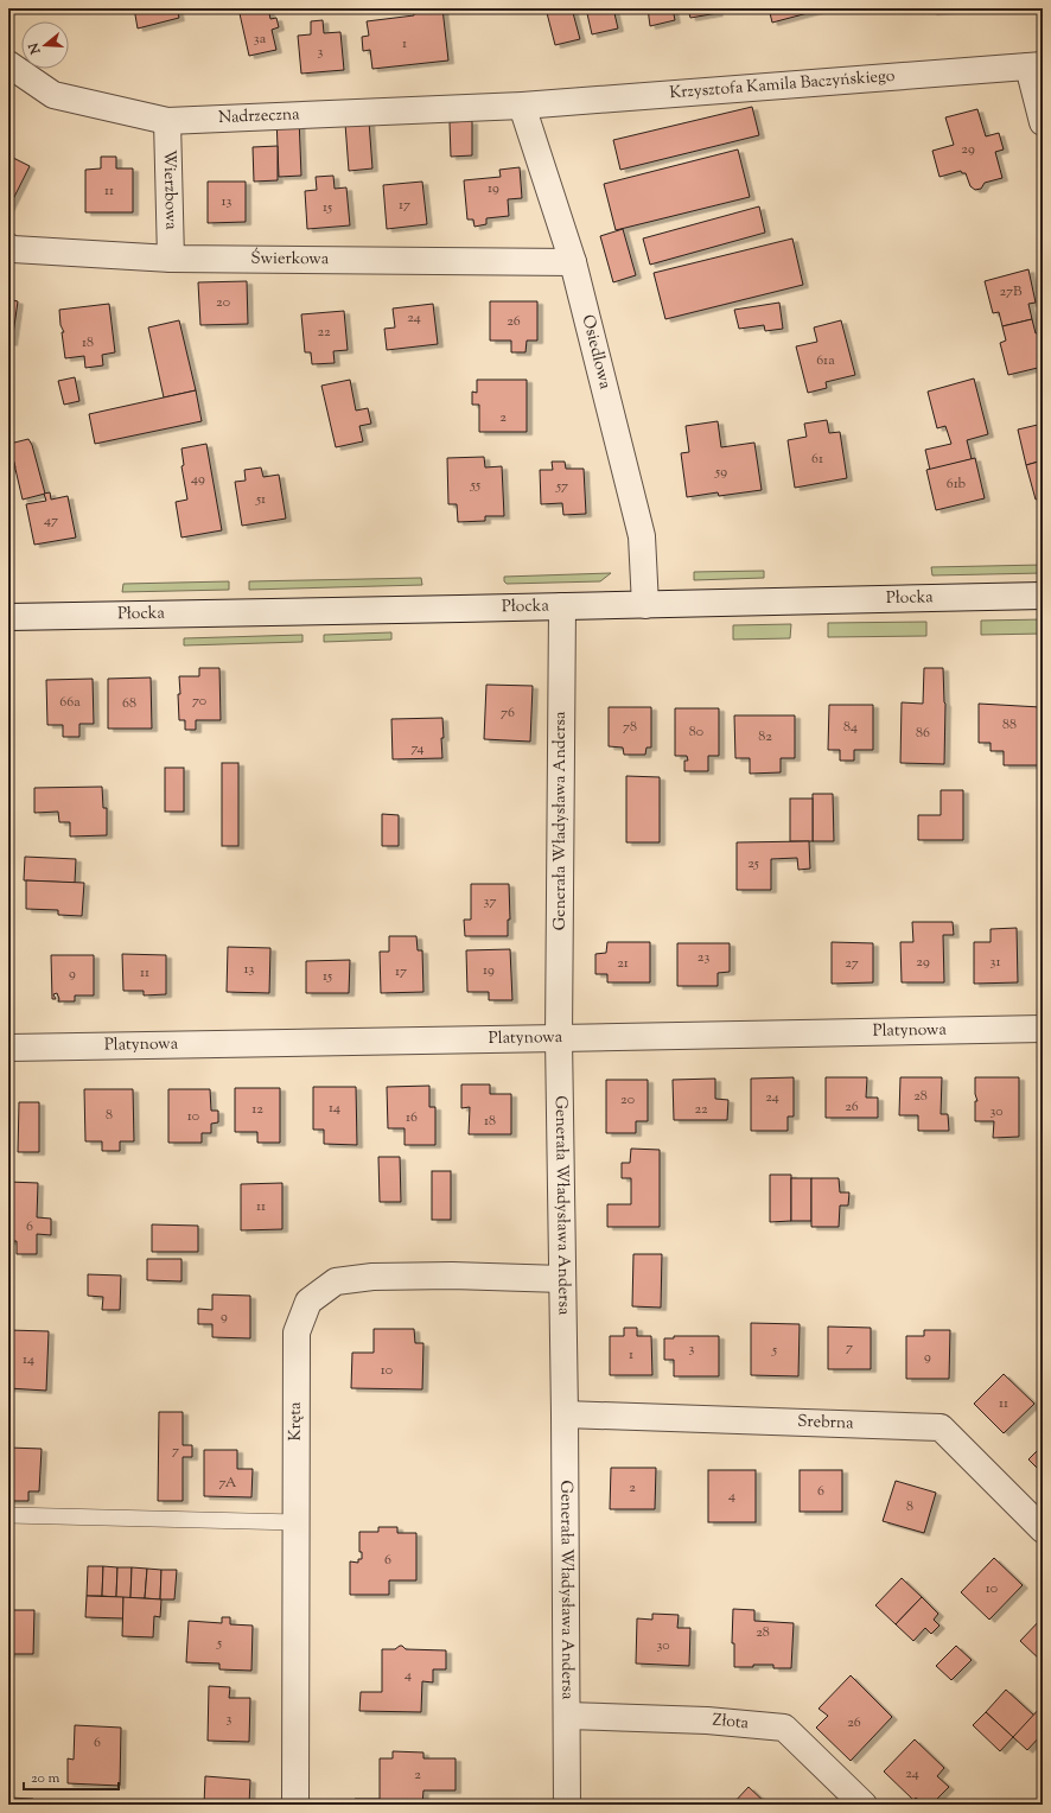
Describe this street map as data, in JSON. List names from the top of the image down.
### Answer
{
  "streets": {
    "street": [
      "Krzysztofa Kamila Baczyńskiego",
      "Nadrzeczna",
      "Wierzbowa",
      "Świerkowa",
      "Osiedlowa",
      "Płocka",
      "Generała Władysława Andersa",
      "Platynowa",
      "Kręta",
      "Srebrna",
      "Złota"
    ]
  },
  "crossings": [
    ["Krzysztofa Kamila Baczyńskiego", "Nadrzeczna"],
    ["Krzysztofa Kamila Baczyńskiego", "Osiedlowa"],
    ["Nadrzeczna", "Wierzbowa"],
    ["Nadrzeczna", "Osiedlowa"],
    ["Wierzbowa", "Świerkowa"],
    ["Świerkowa", "Osiedlowa"],
    ["Osiedlowa", "Płocka"],
    ["Płocka", "Generała Władysława Andersa"],
    ["Generała Władysława Andersa", "Platynowa"],
    ["Generała Władysława Andersa", "Kręta"],
    ["Generała Władysława Andersa", "Srebrna"],
    ["Generała Władysława Andersa", "Złota"]
  ],
  "house_numbers": [
    "3a",
    "1",
    "3",
    "29",
    "19",
    "11",
    "13",
    "17",
    "15",
    "27B",
    "20",
    "24",
    "26",
    "22",
    "18",
    "61a",
    "2",
    "61",
    "59",
    "49",
    "61b",
    "55",
    "57",
    "51",
    "47",
    "70",
    "66a",
    "68",
    "76",
    "88",
    "78",
    "84",
    "80",
    "86",
    "82",
    "74",
    "25",
    "37",
    "23",
    "29",
    "31",
    "21",
    "27",
    "13",
    "19",
    "17",
    "11",
    "9",
    "15",
    "28",
    "24",
    "20",
    "26",
    "14",
    "12",
    "22",
    "30",
    "8",
    "10",
    "16",
    "18",
    "11",
    "6",
    "9",
    "7",
    "3",
    "5",
    "1",
    "9",
    "14",
    "10",
    "11",
    "7",
    "7A",
    "2",
    "6",
    "4",
    "8",
    "6",
    "10",
    "28",
    "5",
    "30",
    "4",
    "3",
    "26",
    "6",
    "24",
    "2"
  ],
  "scale_bar": "20 m",
  "north": "left"
}
